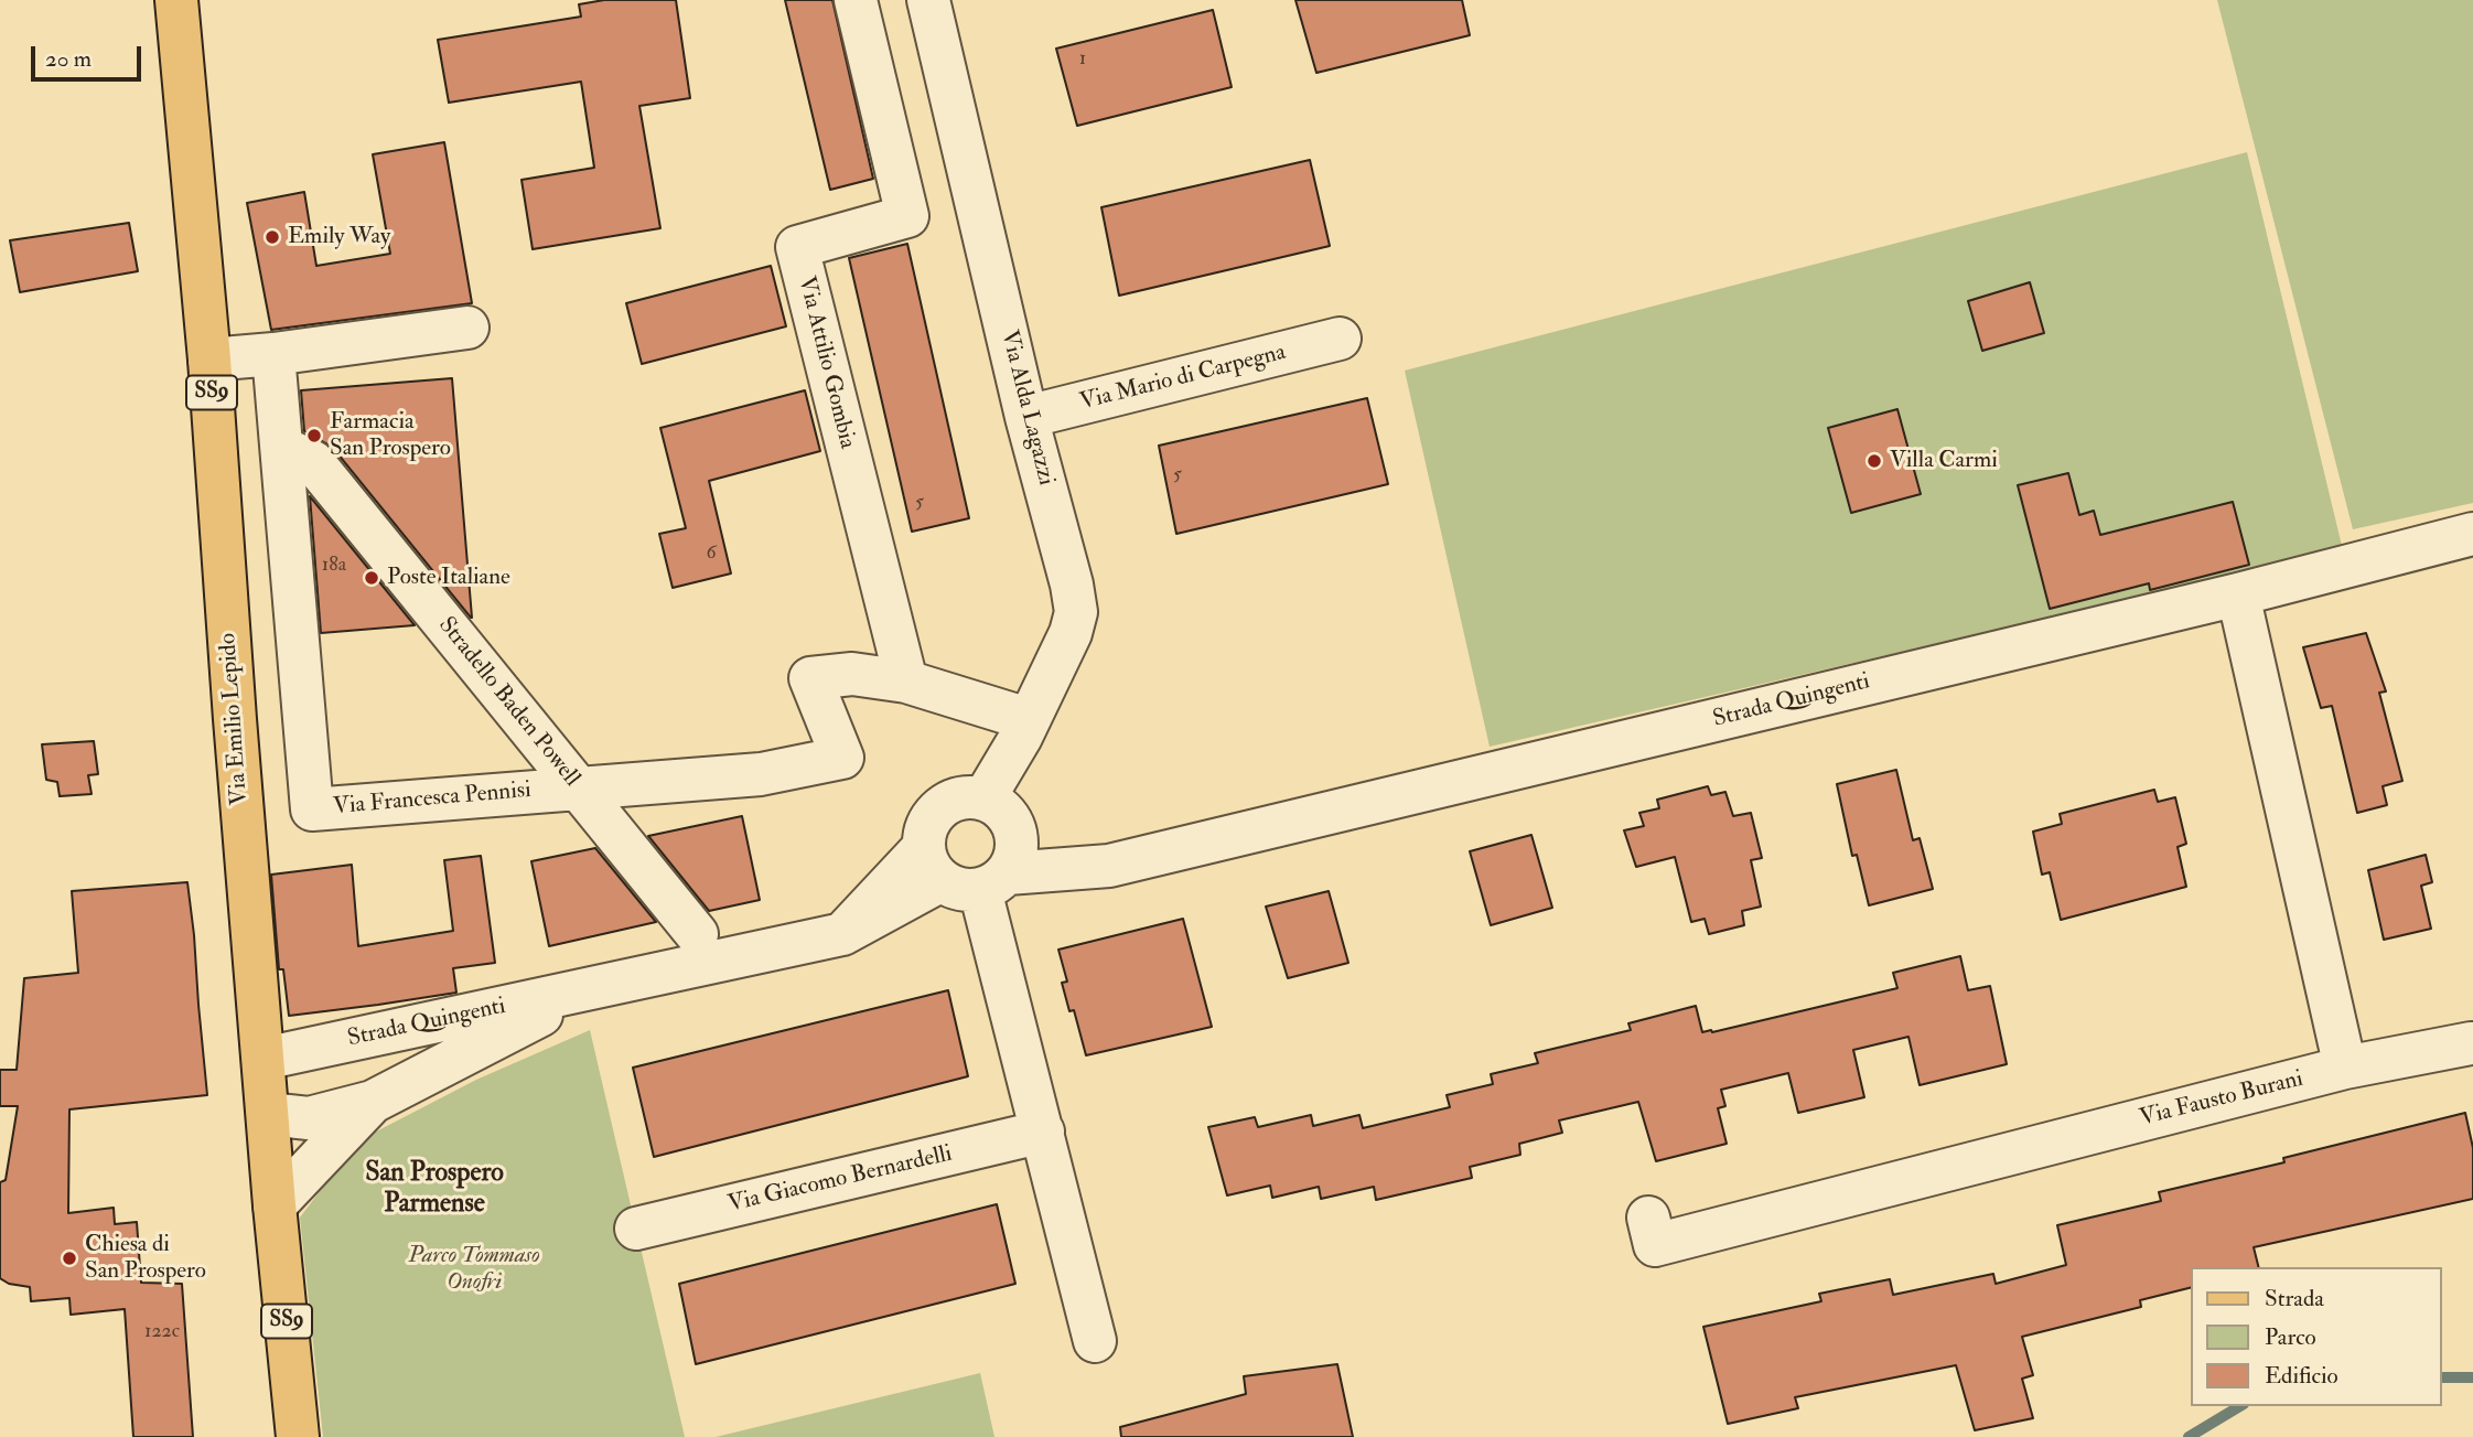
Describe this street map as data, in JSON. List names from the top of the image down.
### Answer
{
  "streets": {
    "main road": ["SS9", "Via Emilio Lepido"],
    "street": [
      "Via Attilio Gombia",
      "Via Mario di Carpegna",
      "Via Alda Lagazzi",
      "Strada Quingenti",
      "Stradello Baden Powell",
      "Via Francesca Pennisi",
      "Via Fausto Burani",
      "Via Giacomo Bernardelli"
    ]
  },
  "crossings": [
    ["Via Attilio Gombia", "Via Francesca Pennisi"],
    ["Via Mario di Carpegna", "Via Alda Lagazzi"],
    ["Via Alda Lagazzi", "Strada Quingenti"],
    ["Strada Quingenti", "Via Emilio Lepido"],
    ["Stradello Baden Powell", "Via Francesca Pennisi"]
  ],
  "districts": ["San Prospero Parmense"],
  "parks": ["Parco Tommaso Onofri"],
  "places": [
    "Emily Way",
    "Farmacia San Prospero",
    "Villa Carmi",
    "Poste Italiane",
    "Chiesa di San Prospero"
  ],
  "house_numbers": [
    "1",
    "5",
    "5",
    "6",
    "18a",
    "122c"
  ],
  "legend": ["Strada", "Parco", "Edificio"],
  "scale_bar": "20 m"
}
